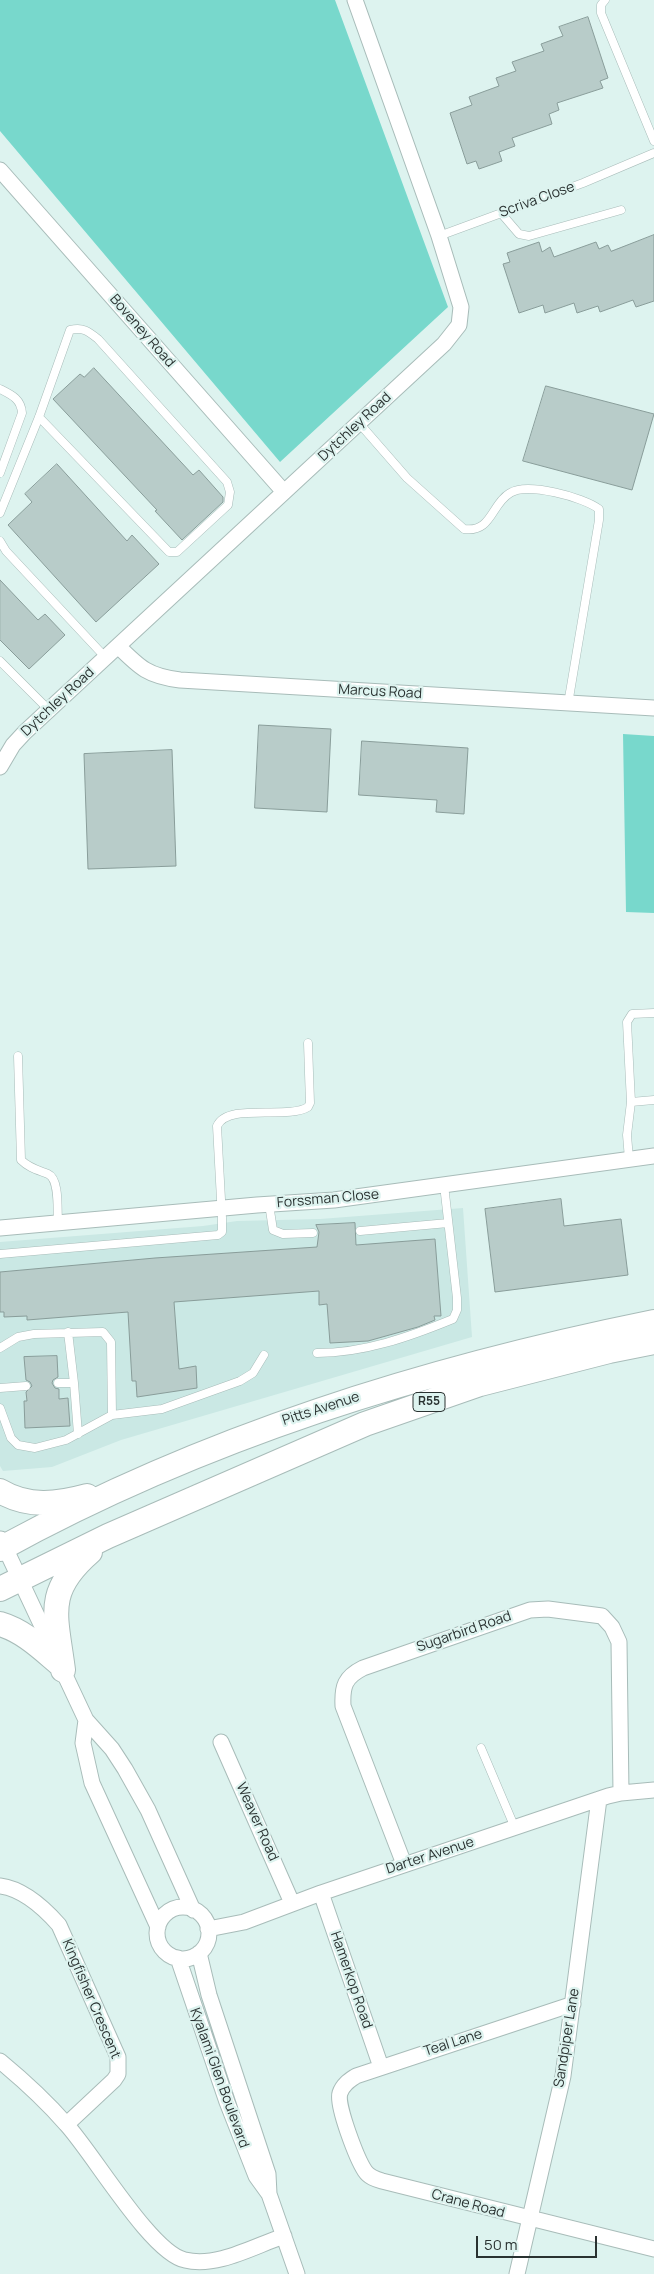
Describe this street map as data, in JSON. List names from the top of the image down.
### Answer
{
  "streets": {
    "main road": ["R55", "Pitts Avenue"],
    "street": [
      "Boveney Road",
      "Dytchley Road",
      "Marcus Road",
      "Forssman Close",
      "Sugarbird Road",
      "Weaver Road",
      "Darter Avenue",
      "Hamerkop Road",
      "Kingfisher Crescent",
      "Sandpiper Lane",
      "Teal Lane",
      "Kyalami Glen Boulevard",
      "Crane Road"
    ],
    "lane": ["Scriva Close"]
  },
  "crossings": [
    ["Scriva Close", "Dytchley Road"],
    ["Boveney Road", "Dytchley Road"],
    ["Dytchley Road", "Marcus Road"],
    ["R55", "Pitts Avenue"],
    ["Sugarbird Road", "Darter Avenue"],
    ["Weaver Road", "Darter Avenue"],
    ["Darter Avenue", "Hamerkop Road"],
    ["Darter Avenue", "Sandpiper Lane"],
    ["Darter Avenue", "Kyalami Glen Boulevard"],
    ["Hamerkop Road", "Teal Lane"],
    ["Sandpiper Lane", "Teal Lane"],
    ["Sandpiper Lane", "Crane Road"],
    ["Teal Lane", "Crane Road"]
  ],
  "scale_bar": "50 m"
}
